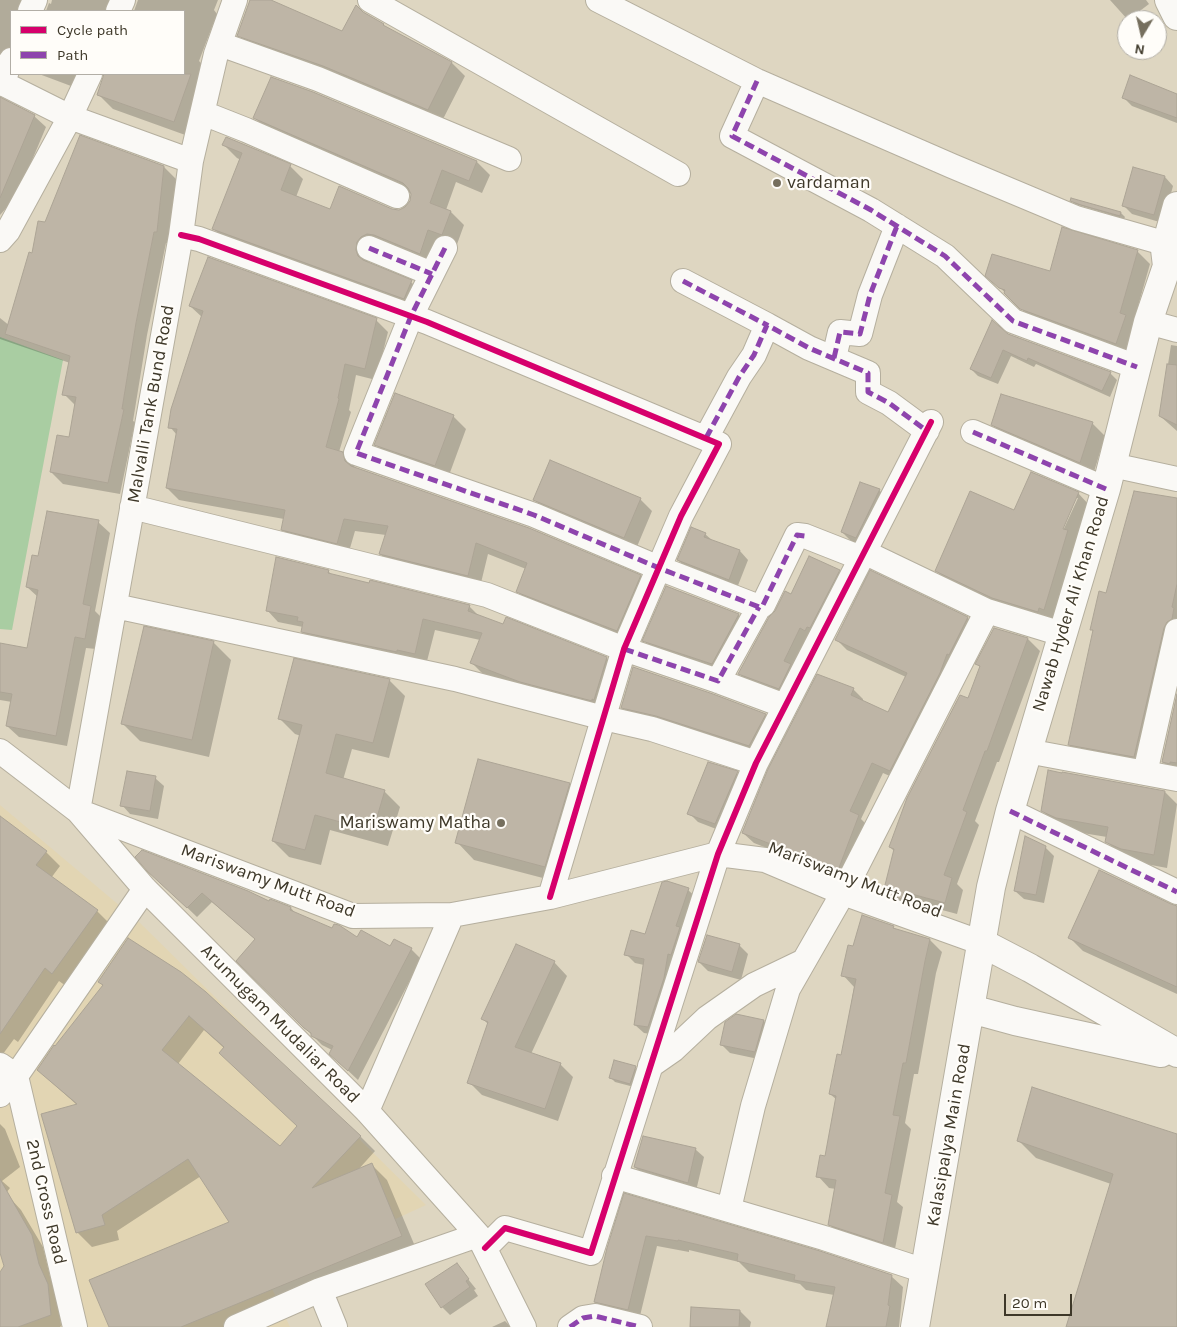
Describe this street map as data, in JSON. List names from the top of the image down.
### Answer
{
  "streets": {
    "main road": ["Nawab Hyder Ali Khan Road", "Kalasipalya Main Road"],
    "street": [
      "Malvalli Tank Bund Road",
      "Mariswamy Mutt Road",
      "Arumugam Mudaliar Road",
      "2nd Cross Road"
    ]
  },
  "crossings": [
    ["Malvalli Tank Bund Road", "Mariswamy Mutt Road"],
    ["Malvalli Tank Bund Road", "Arumugam Mudaliar Road"],
    ["Nawab Hyder Ali Khan Road", "Mariswamy Mutt Road"],
    ["Nawab Hyder Ali Khan Road", "Kalasipalya Main Road"],
    ["Mariswamy Mutt Road", "Arumugam Mudaliar Road"],
    ["Mariswamy Mutt Road", "Kalasipalya Main Road"]
  ],
  "places": ["vardaman", "Mariswamy Matha"],
  "legend": ["Cycle path", "Path"],
  "scale_bar": "20 m",
  "north": "bottom"
}
